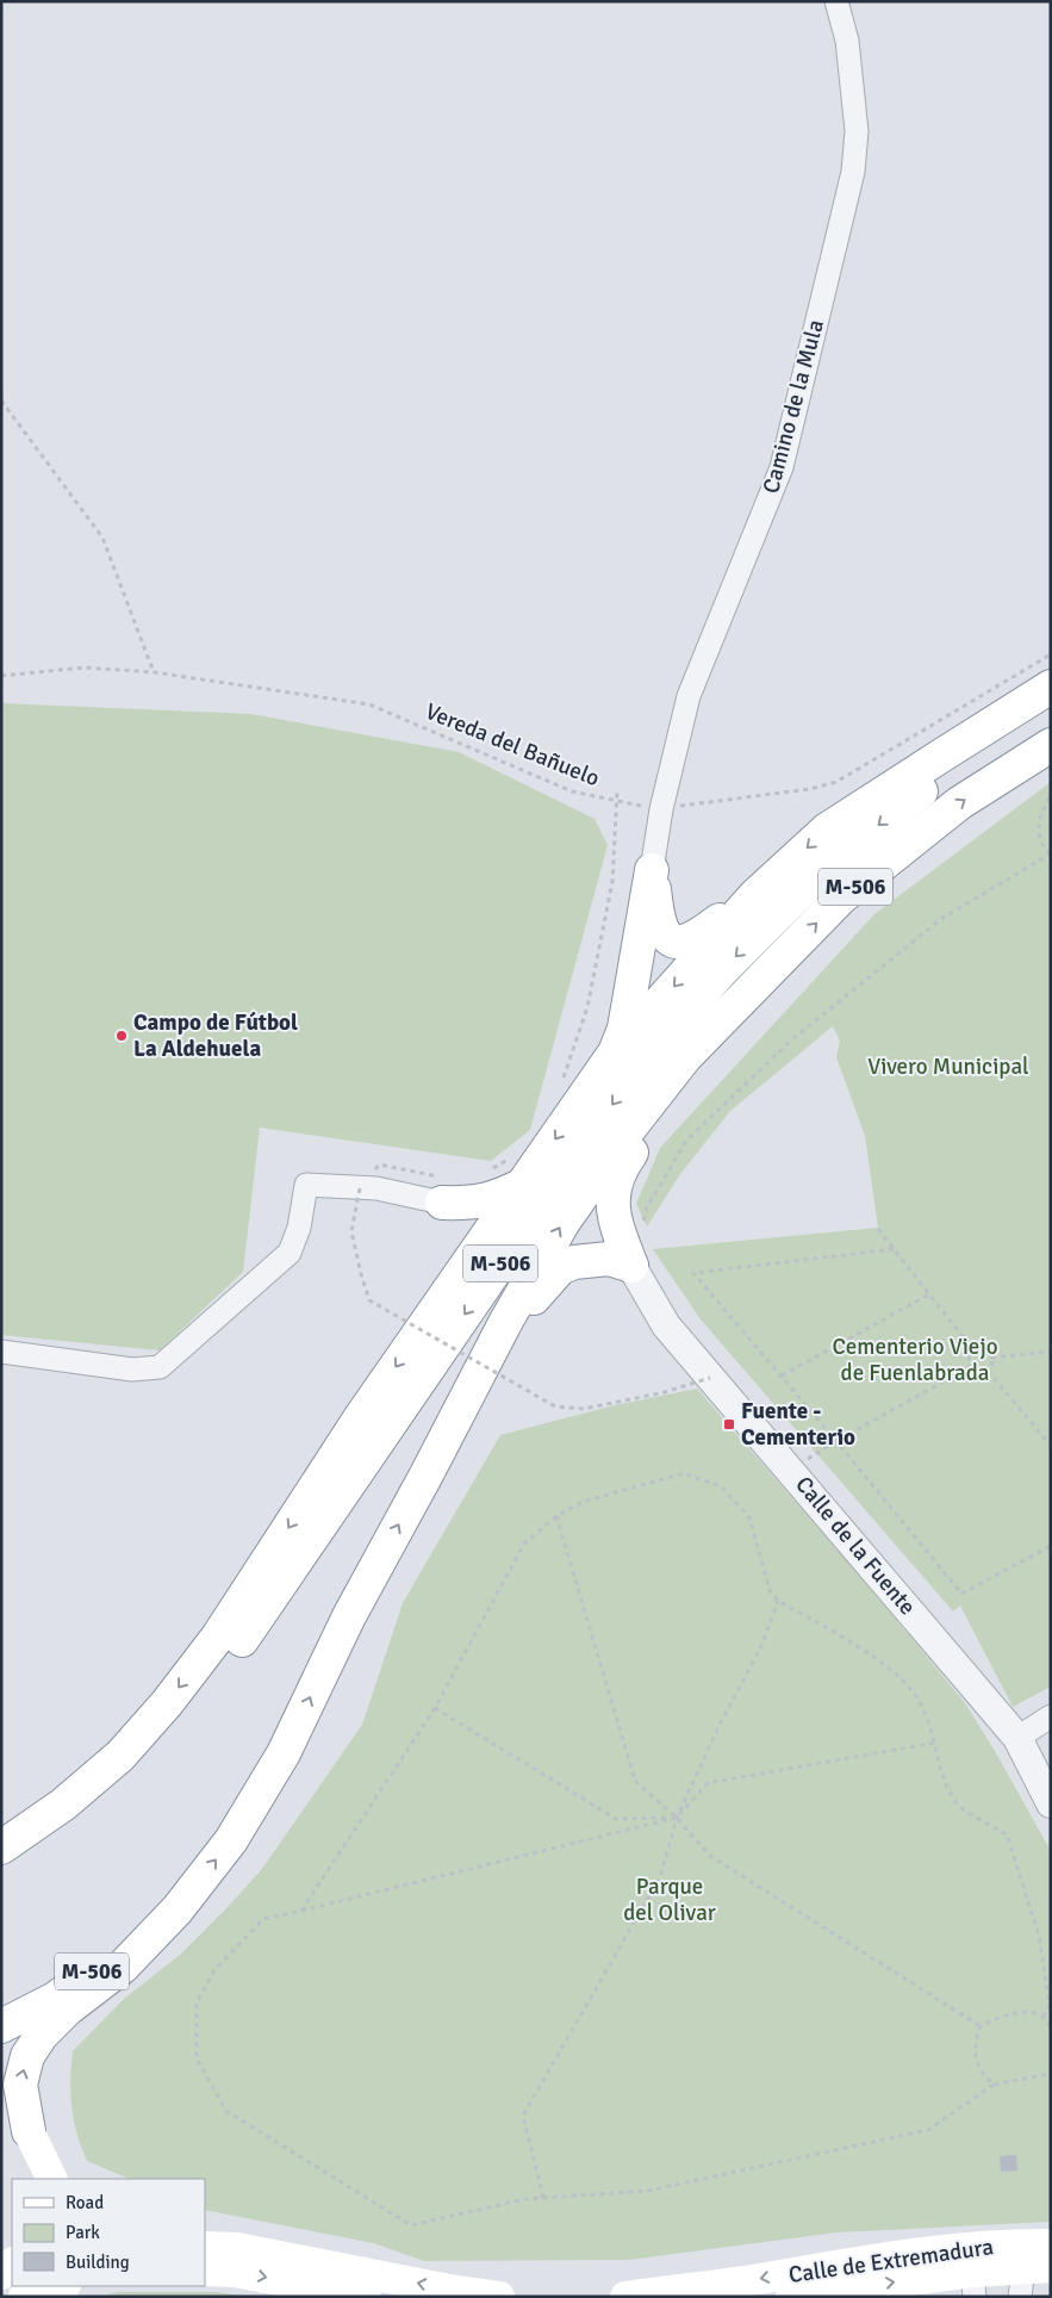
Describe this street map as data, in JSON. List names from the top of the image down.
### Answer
{
  "streets": {
    "highway": ["M-506"],
    "main road": ["Calle de Extremadura"],
    "street": ["Camino de la Mula", "Calle de la Fuente"],
    "path": ["Vereda del Bañuelo"]
  },
  "crossings": [
    ["Camino de la Mula", "Vereda del Bañuelo"]
  ],
  "parks": ["Vivero Municipal", "Cementerio Viejo de Fuenlabrada", "Parque del Olivar"],
  "places": {
    "other": ["Campo de Fútbol La Aldehuela"],
    "transit": ["Fuente - Cementerio"]
  },
  "legend": ["Road", "Park", "Building"]
}
